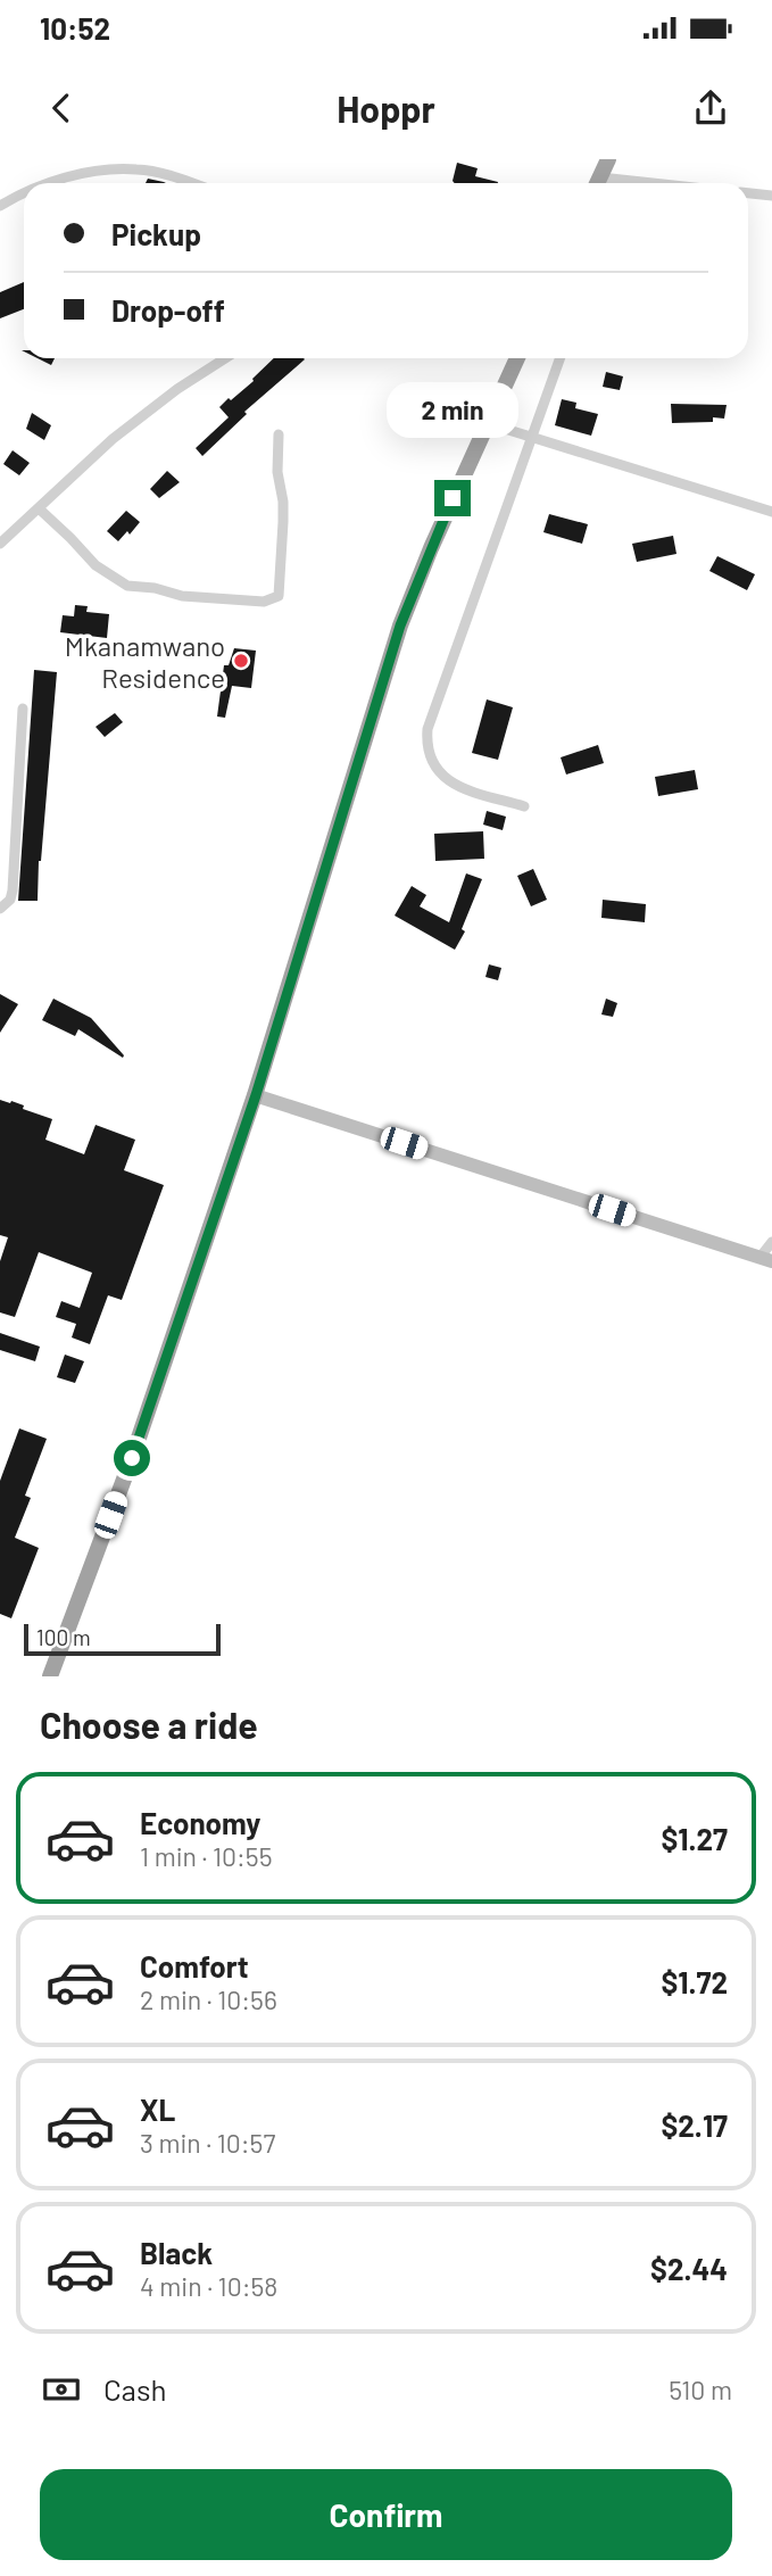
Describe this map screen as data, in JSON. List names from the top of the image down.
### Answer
{
  "places": ["Mkanamwano Residence"],
  "scale_bar": "100 m",
  "page": {
    "status": "10:52",
    "header": "Hoppr",
    "banner": ["Pickup", "Drop-off"],
    "bubble": "2 min",
    "scale": "100 m",
    "heading": "Choose a ride",
    "list": [
      {
        "name": "Economy",
        "note": "1 min · 10:55",
        "value": "$1.27"
      },
      {
        "name": "Comfort",
        "note": "2 min · 10:56",
        "value": "$1.72"
      },
      {
        "name": "XL",
        "note": "3 min · 10:57",
        "value": "$2.17"
      },
      {
        "name": "Black",
        "note": "4 min · 10:58",
        "value": "$2.44"
      }
    ],
    "pay": ["Cash", "510 m"],
    "buttons": "Confirm"
  }
}
